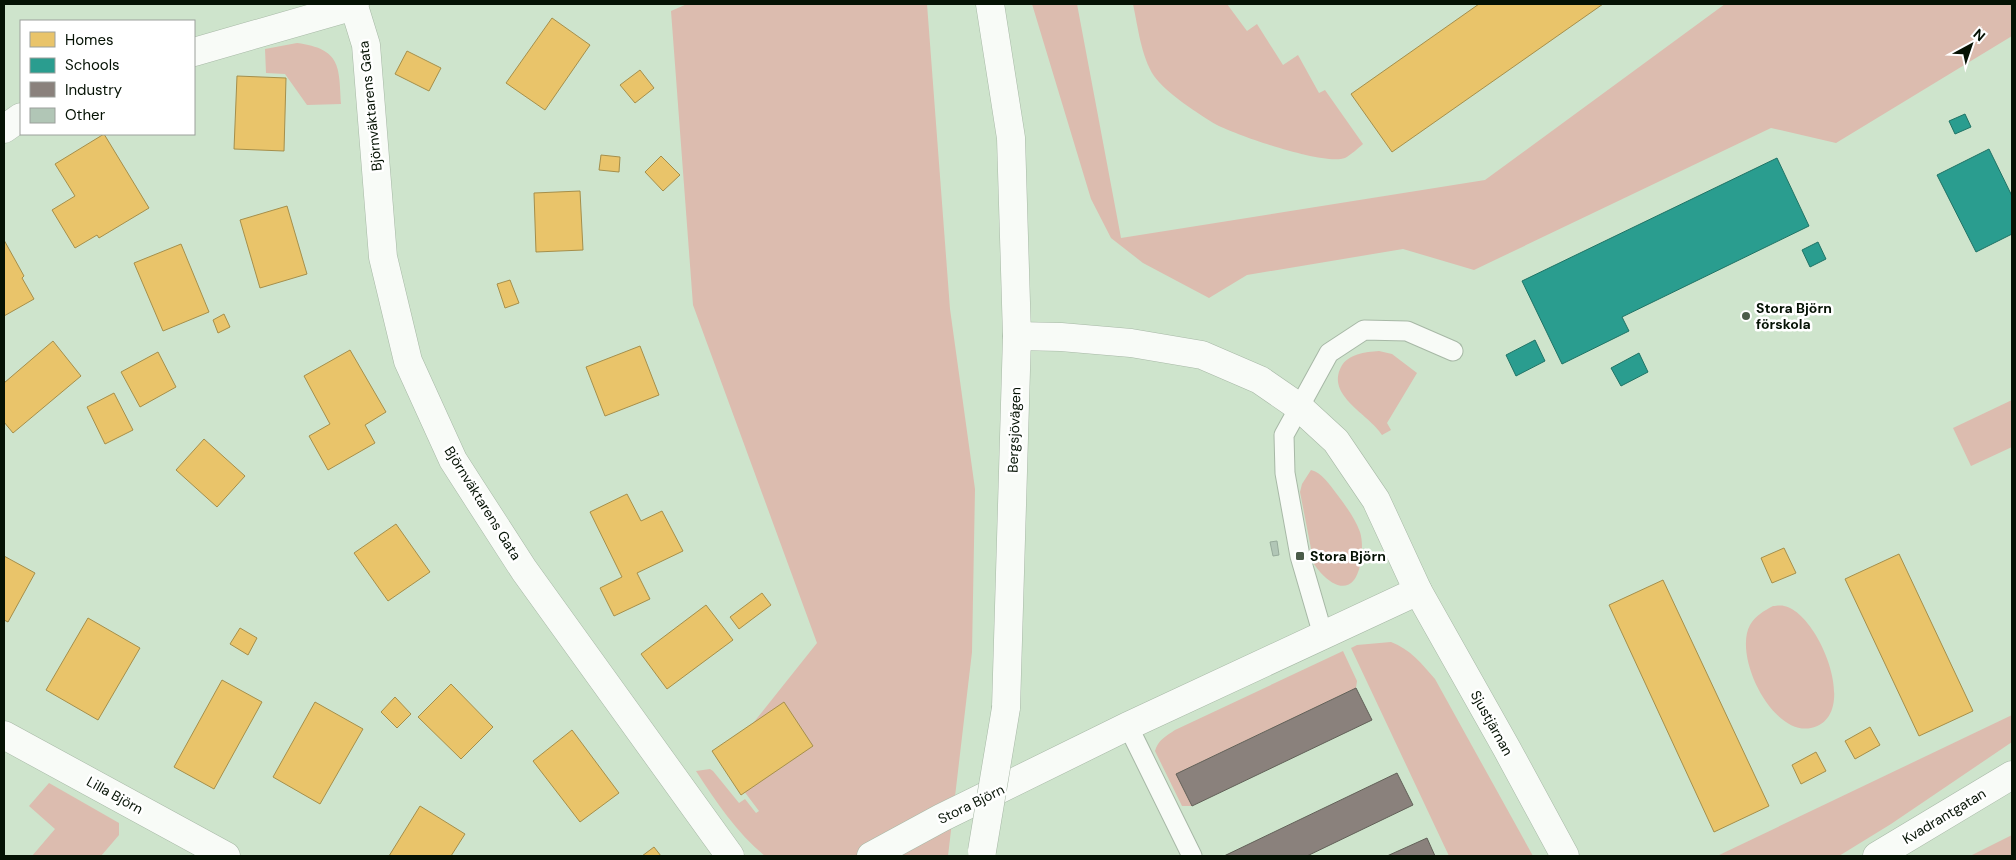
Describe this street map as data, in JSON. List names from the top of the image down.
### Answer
{
  "streets": {
    "street": [
      "Björnväktarens Gata",
      "Bergsjövägen",
      "Sjustjärnan",
      "Lilla Björn",
      "Stora Björn",
      "Kvadrantgatan"
    ]
  },
  "crossings": [
    ["Sjustjärnan", "Stora Björn"]
  ],
  "places": {
    "other": ["Stora Björn förskola"],
    "transit": ["Stora Björn"]
  },
  "legend": [
    "Homes",
    "Schools",
    "Industry",
    "Other"
  ],
  "north": "top right"
}
